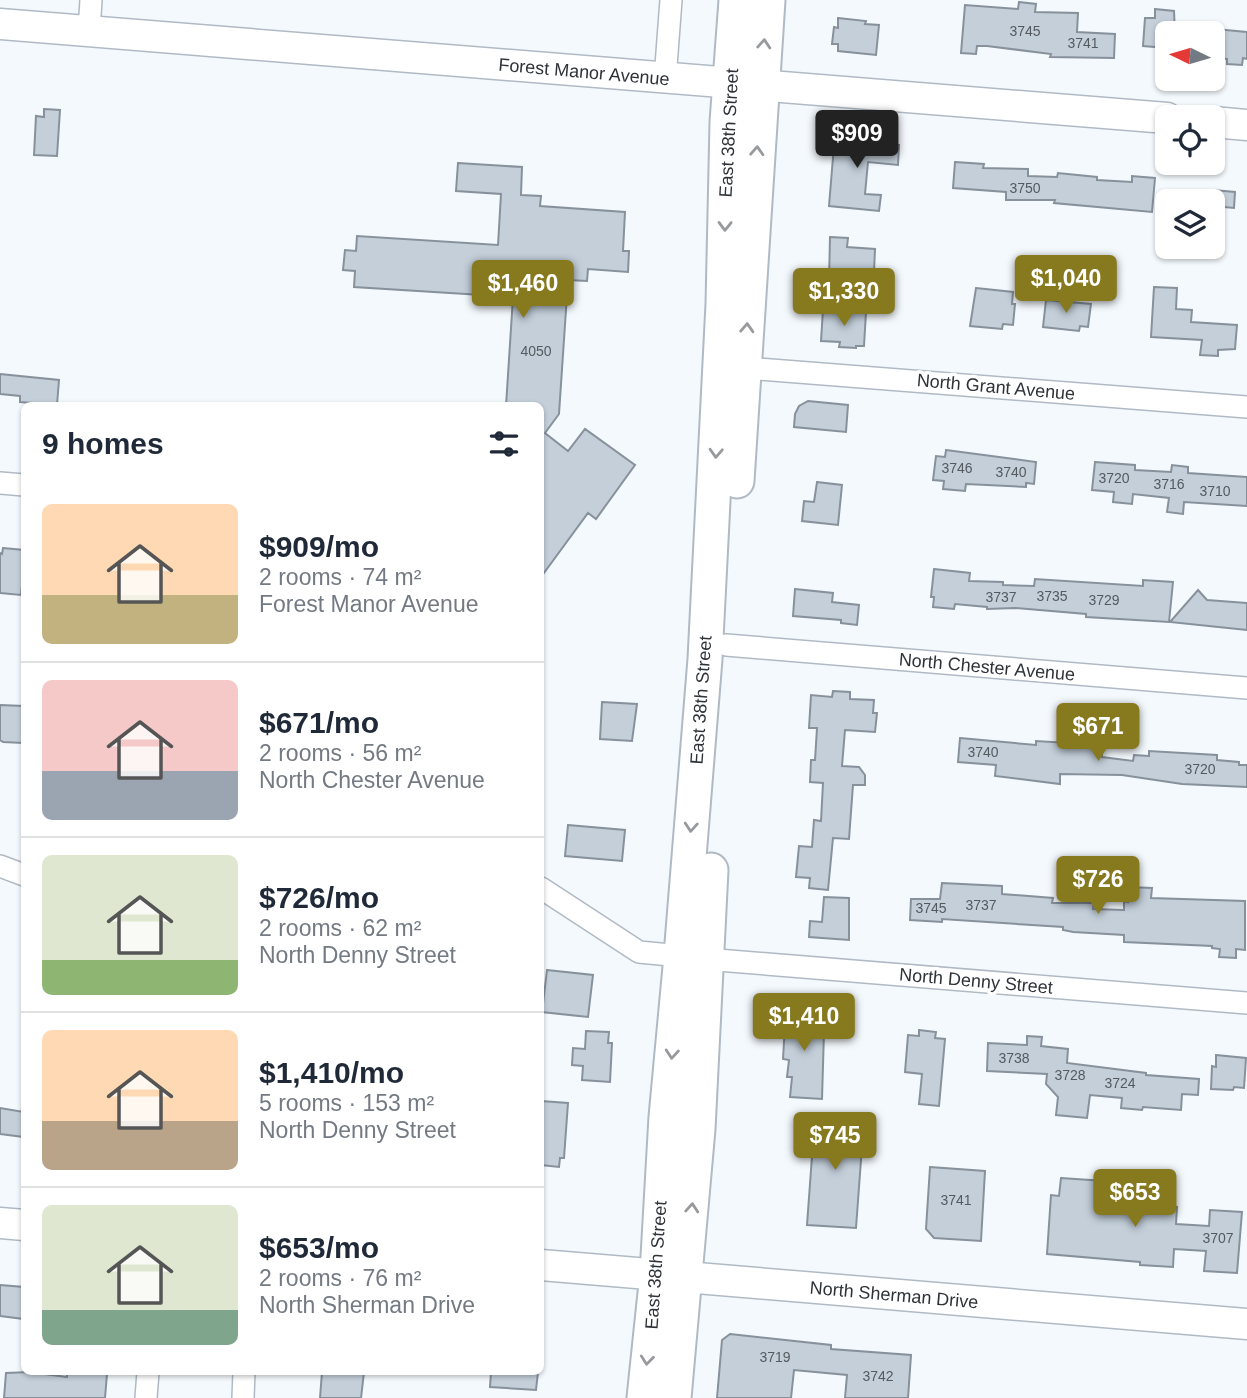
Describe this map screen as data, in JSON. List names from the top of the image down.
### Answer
{
  "streets": {
    "main road": ["East 38th Street"],
    "street": [
      "Forest Manor Avenue",
      "North Grant Avenue",
      "North Chester Avenue",
      "North Denny Street",
      "North Sherman Drive"
    ]
  },
  "crossings": [
    ["Forest Manor Avenue", "East 38th Street"],
    ["East 38th Street", "North Grant Avenue"],
    ["East 38th Street", "North Chester Avenue"],
    ["East 38th Street", "North Denny Street"],
    ["East 38th Street", "North Sherman Drive"]
  ],
  "house_numbers": [
    "3745",
    "3741",
    "3750",
    "4050",
    "3746",
    "3740",
    "3720",
    "3716",
    "3710",
    "3735",
    "3737",
    "3729",
    "3740",
    "3720",
    "3737",
    "3745",
    "3738",
    "3728",
    "3724",
    "3741",
    "3707",
    "3719",
    "3742"
  ],
  "north": "left",
  "page": {
    "price": [
      "$909",
      "$1,040",
      "$1,460",
      "$1,330",
      "$671",
      "$726",
      "$1,410",
      "$745",
      "$653"
    ],
    "heading": "9 homes",
    "list": [
      {
        "name": "$909/mo",
        "note": "2 rooms · 74 m² · Forest Manor Avenue"
      },
      {
        "name": "$671/mo",
        "note": "2 rooms · 56 m² · North Chester Avenue"
      },
      {
        "name": "$726/mo",
        "note": "2 rooms · 62 m² · North Denny Street"
      },
      {
        "name": "$1,410/mo",
        "note": "5 rooms · 153 m² · North Denny Street"
      },
      {
        "name": "$653/mo",
        "note": "2 rooms · 76 m² · North Sherman Drive"
      }
    ]
  }
}
